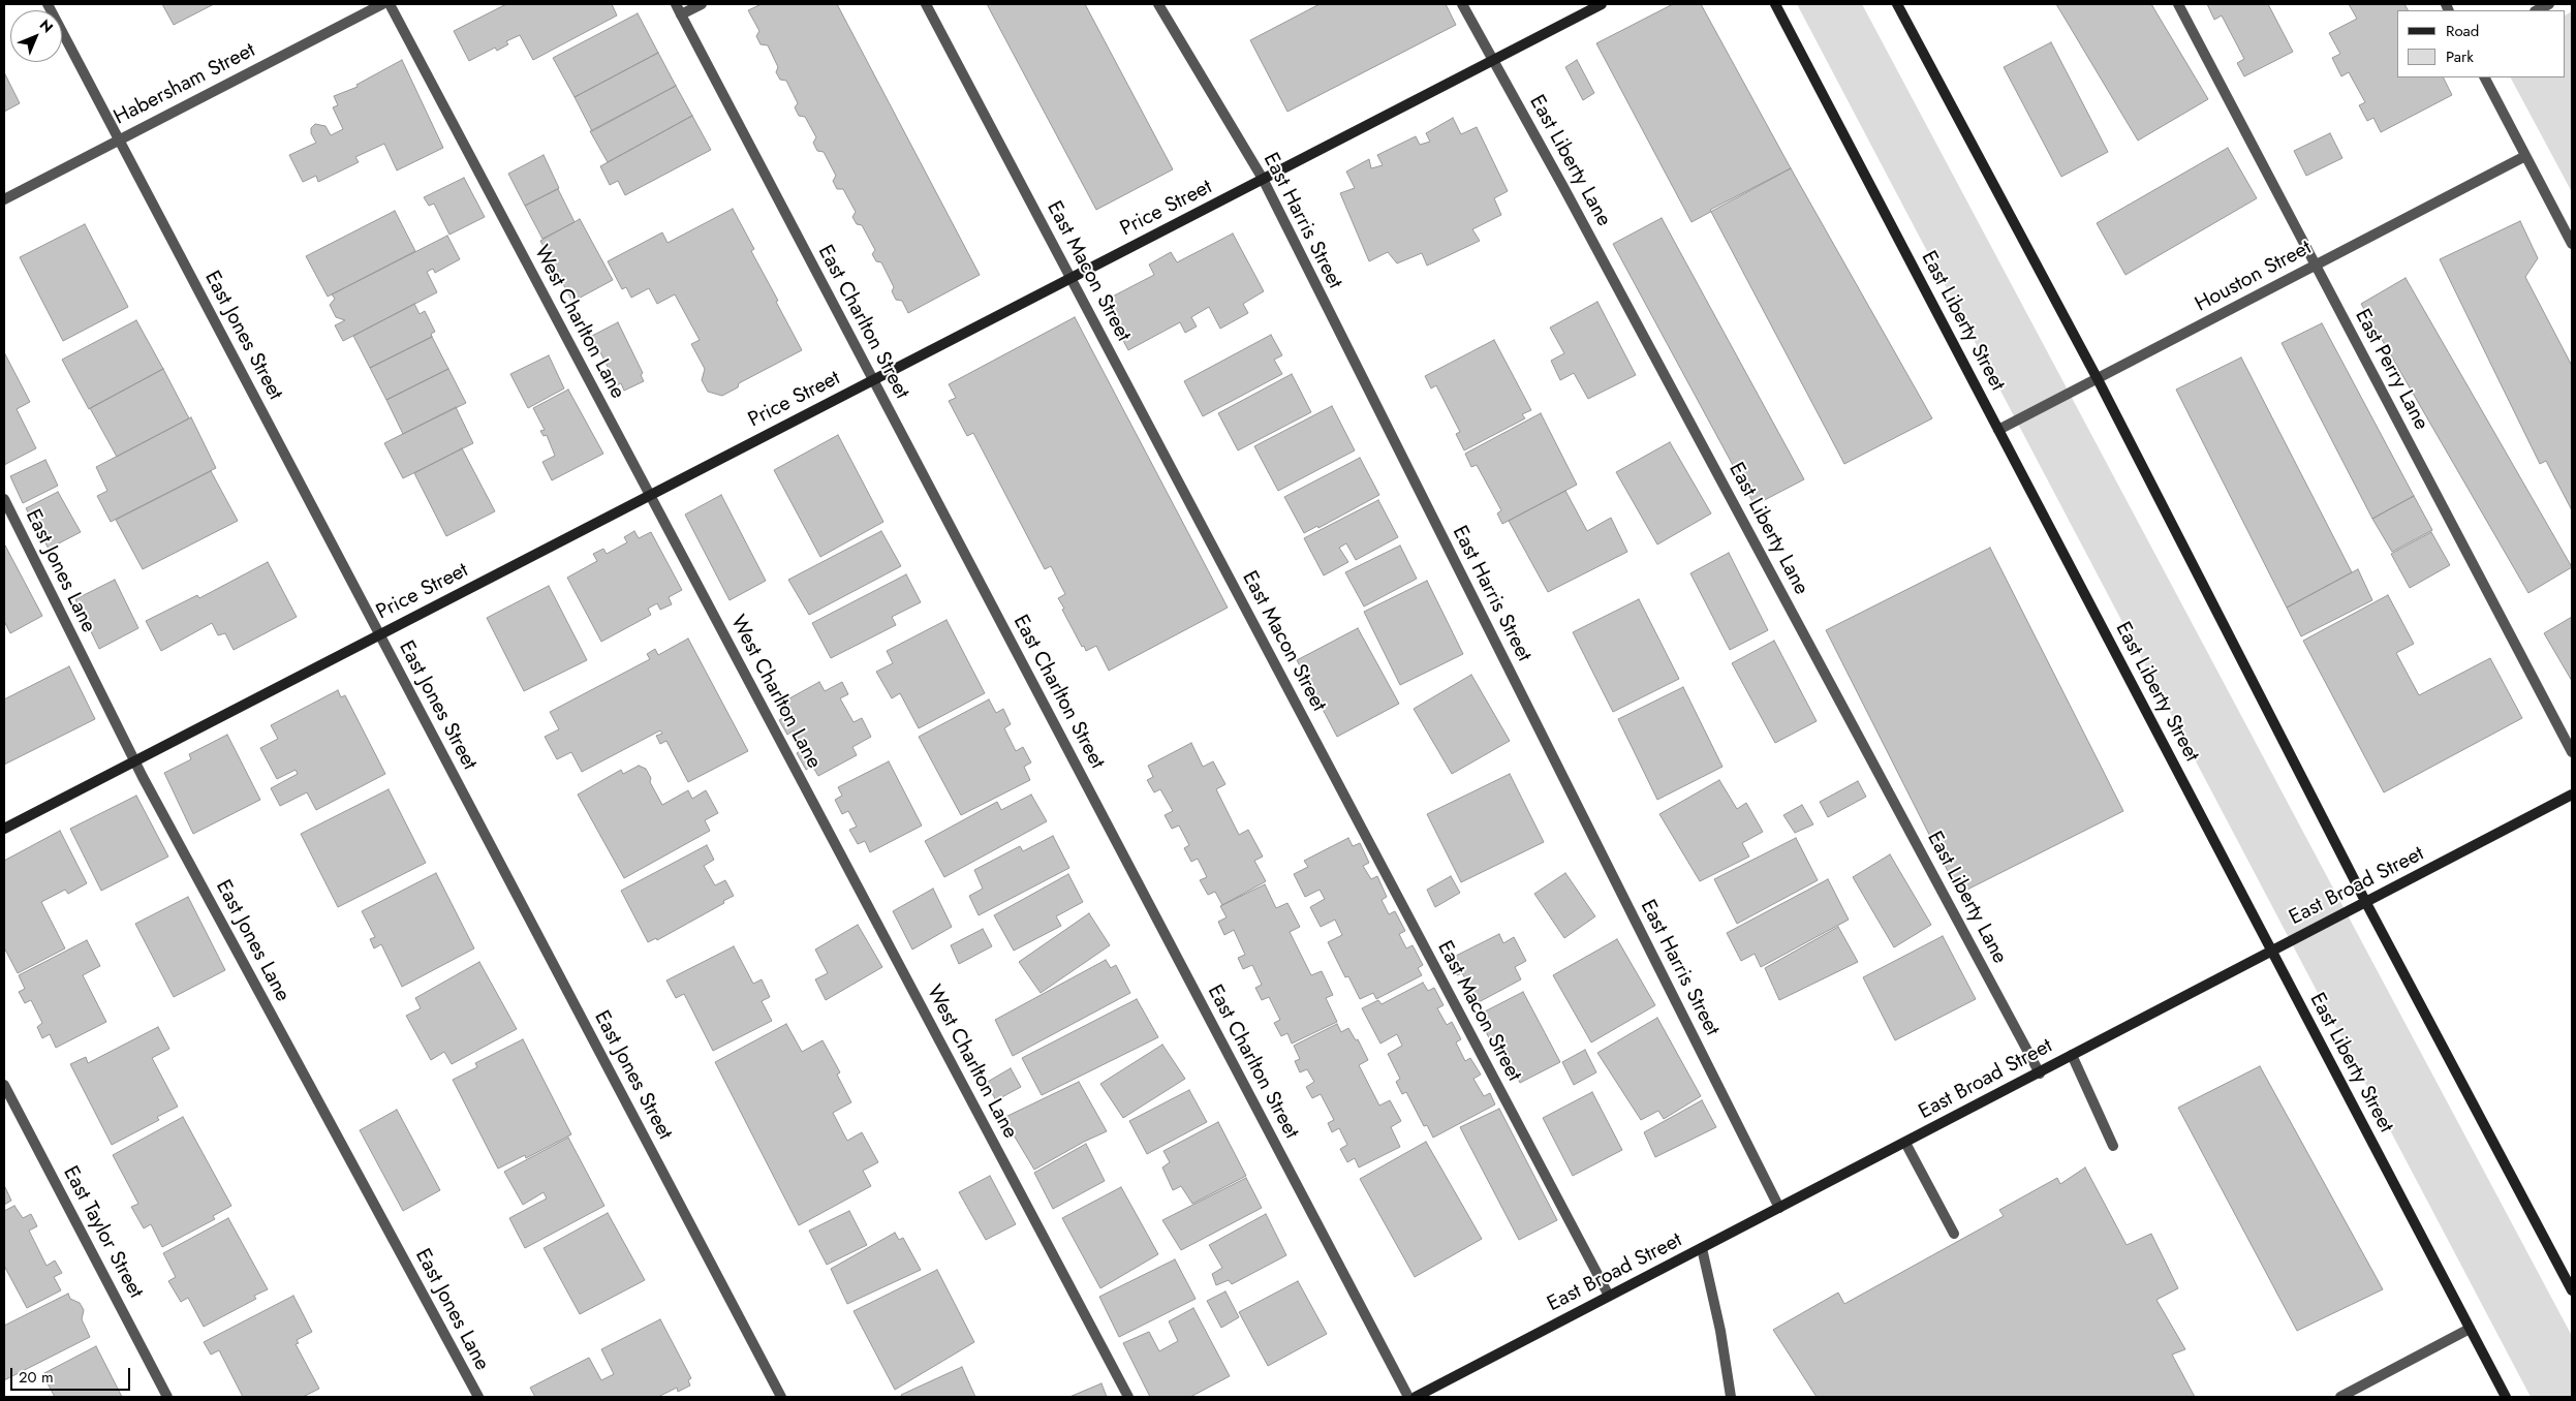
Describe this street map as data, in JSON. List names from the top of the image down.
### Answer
{
  "streets": {
    "main road": ["Price Street", "East Liberty Street", "East Broad Street"],
    "street": [
      "Habersham Street",
      "East Liberty Lane",
      "East Harris Street",
      "East Macon Street",
      "Houston Street",
      "West Charlton Lane",
      "East Charlton Street",
      "East Jones Street",
      "East Perry Lane",
      "East Jones Lane",
      "East Taylor Street"
    ]
  },
  "crossings": [
    ["Habersham Street", "East Jones Street"],
    ["East Liberty Lane", "Price Street"],
    ["East Liberty Lane", "East Broad Street"],
    ["Price Street", "East Harris Street"],
    ["Price Street", "East Macon Street"],
    ["Price Street", "West Charlton Lane"],
    ["Price Street", "East Charlton Street"],
    ["Price Street", "East Jones Street"],
    ["Price Street", "East Jones Lane"],
    ["East Harris Street", "East Broad Street"],
    ["East Macon Street", "East Broad Street"],
    ["Houston Street", "East Liberty Street"],
    ["Houston Street", "East Perry Lane"],
    ["East Liberty Street", "East Broad Street"]
  ],
  "legend": ["Road", "Park"],
  "scale_bar": "20 m",
  "north": "top right"
}
